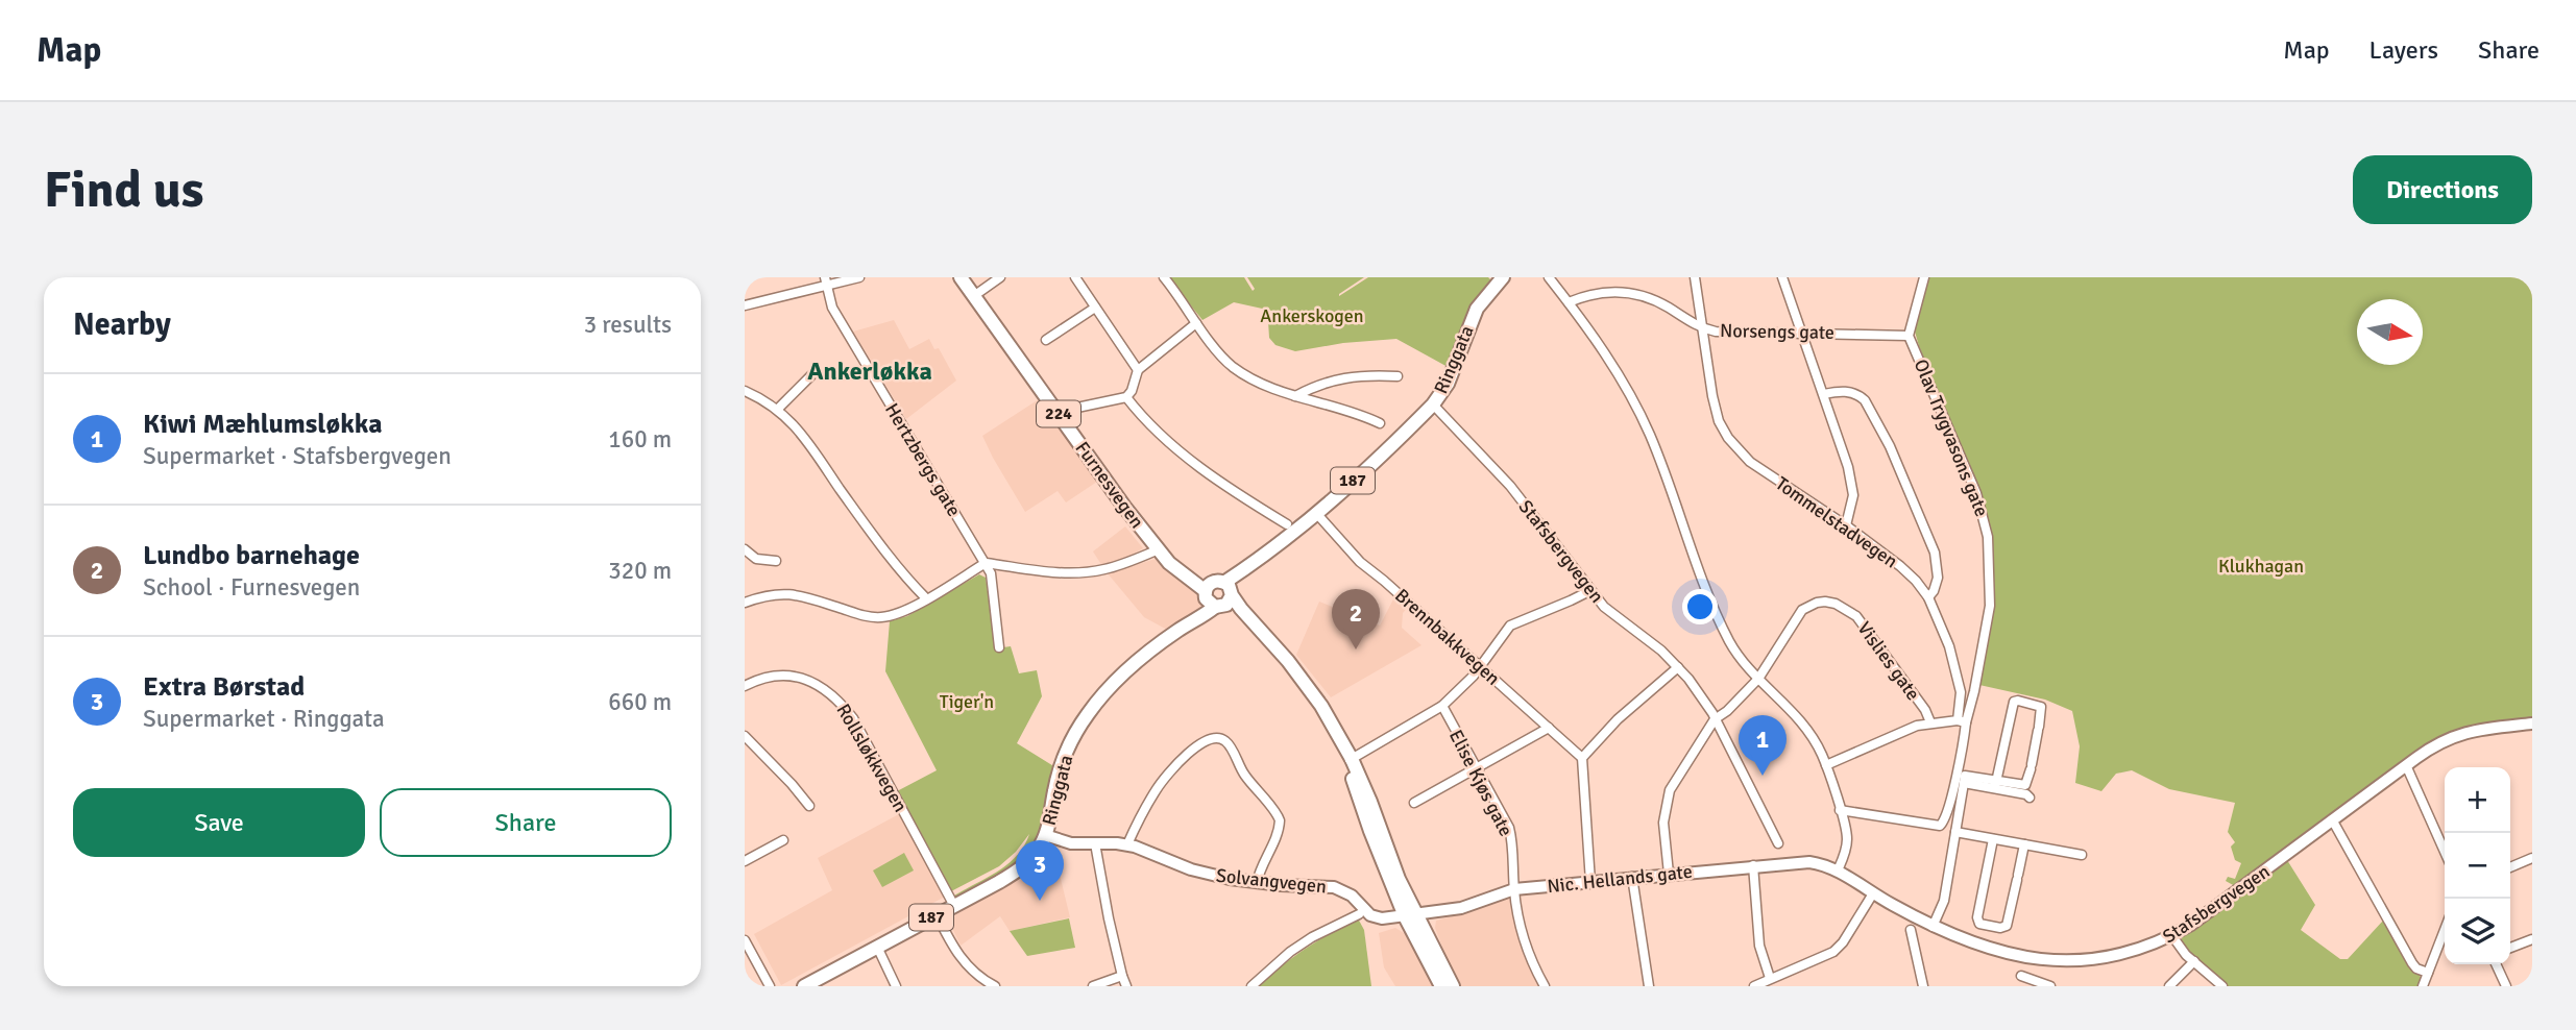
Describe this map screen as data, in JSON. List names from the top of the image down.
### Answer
{
  "streets": {
    "main road": [
      "Ringgata",
      "224",
      "187",
      "Furnesvegen",
      "Stafsbergvegen",
      "Nic. Hellands gate",
      "Solvangvegen"
    ],
    "street": [
      "Norsengs gate",
      "Olav Trygvasons gate",
      "Hertzbergs gate",
      "Tommelstadvegen",
      "Brennbakkvegen",
      "Vislies gate",
      "Rollsløkkvegen",
      "Elise Kjøs gate"
    ]
  },
  "crossings": [
    ["Norsengs gate", "Olav Trygvasons gate"],
    ["Norsengs gate", "Tommelstadvegen"],
    ["Ringgata", "Furnesvegen"],
    ["Ringgata", "Stafsbergvegen"],
    ["Ringgata", "Brennbakkvegen"],
    ["Ringgata", "Rollsløkkvegen"],
    ["Ringgata", "Solvangvegen"],
    ["Olav Trygvasons gate", "Tommelstadvegen"],
    ["Furnesvegen", "Nic. Hellands gate"],
    ["Furnesvegen", "Solvangvegen"],
    ["Stafsbergvegen", "Vislies gate"],
    ["Stafsbergvegen", "Nic. Hellands gate"],
    ["Vislies gate", "Nic. Hellands gate"],
    ["Elise Kjøs gate", "Nic. Hellands gate"],
    ["Nic. Hellands gate", "Solvangvegen"]
  ],
  "districts": ["Ankerløkka"],
  "parks": ["Ankerskogen", "Klukhagan", "Tiger'n"],
  "north": "right",
  "page": {
    "header": "Map",
    "nav": ["Map", "Layers", "Share"],
    "buttons": [
      "Directions",
      ["Save", "Share"]
    ],
    "title": "Find us",
    "heading": ["Nearby", "3 results"],
    "list": [
      {
        "mark": "1",
        "name": "Kiwi Mæhlumsløkka",
        "note": "Supermarket · Stafsbergvegen",
        "value": "160 m"
      },
      {
        "mark": "2",
        "name": "Lundbo barnehage",
        "note": "School · Furnesvegen",
        "value": "320 m"
      },
      {
        "mark": "3",
        "name": "Extra Børstad",
        "note": "Supermarket · Ringgata",
        "value": "660 m"
      }
    ],
    "pins": ["2", "1", "3"],
    "map_buttons": ["+", "−"]
  }
}
